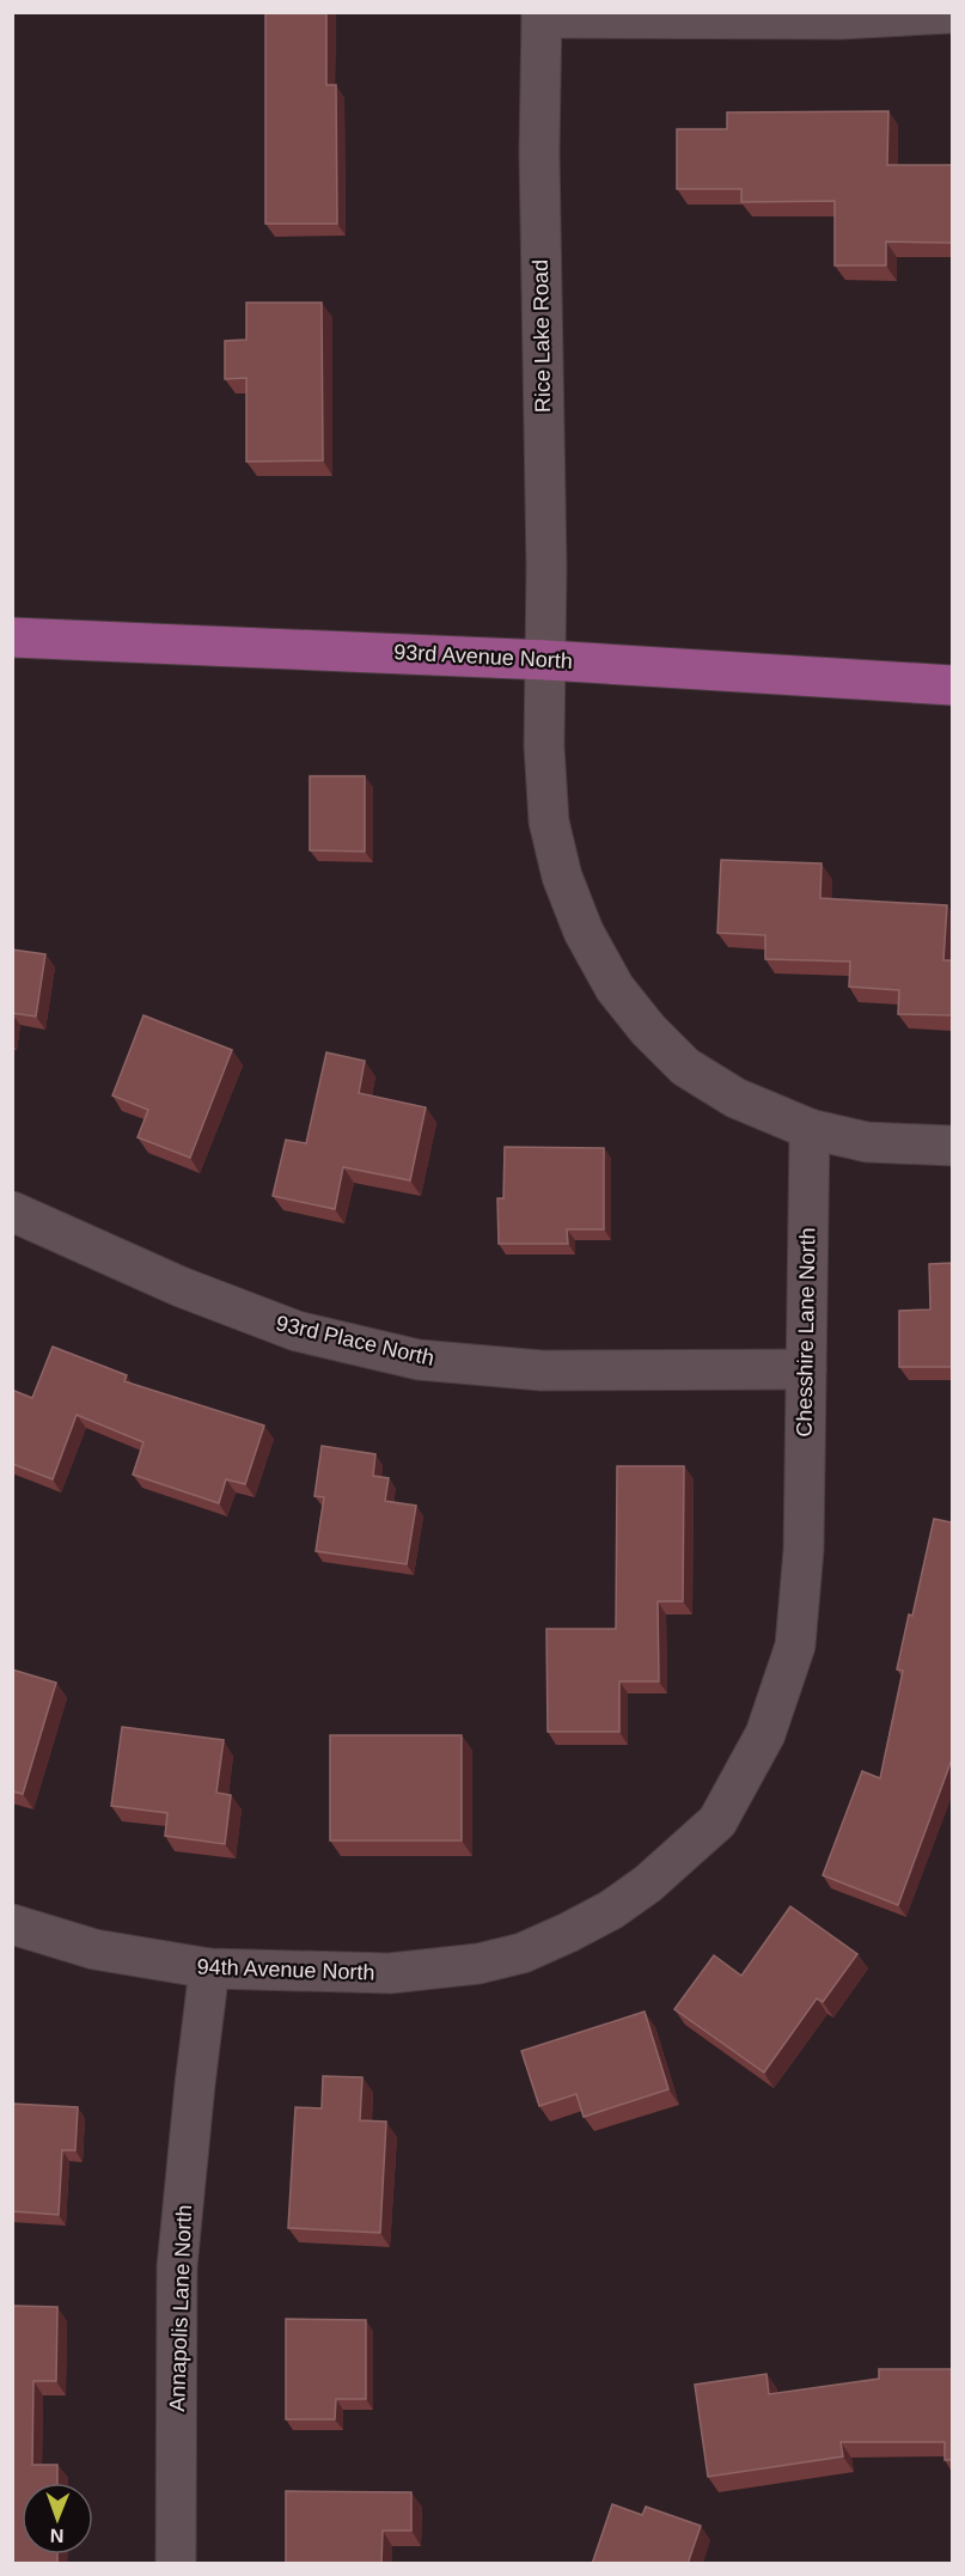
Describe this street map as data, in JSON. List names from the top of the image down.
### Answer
{
  "streets": {
    "main road": ["93rd Avenue North"],
    "street": [
      "Rice Lake Road",
      "Chesshire Lane North",
      "93rd Place North",
      "94th Avenue North",
      "Annapolis Lane North"
    ]
  },
  "crossings": [
    ["Rice Lake Road", "93rd Avenue North"],
    ["Chesshire Lane North", "93rd Place North"],
    ["Chesshire Lane North", "94th Avenue North"],
    ["94th Avenue North", "Annapolis Lane North"]
  ],
  "north": "bottom"
}
